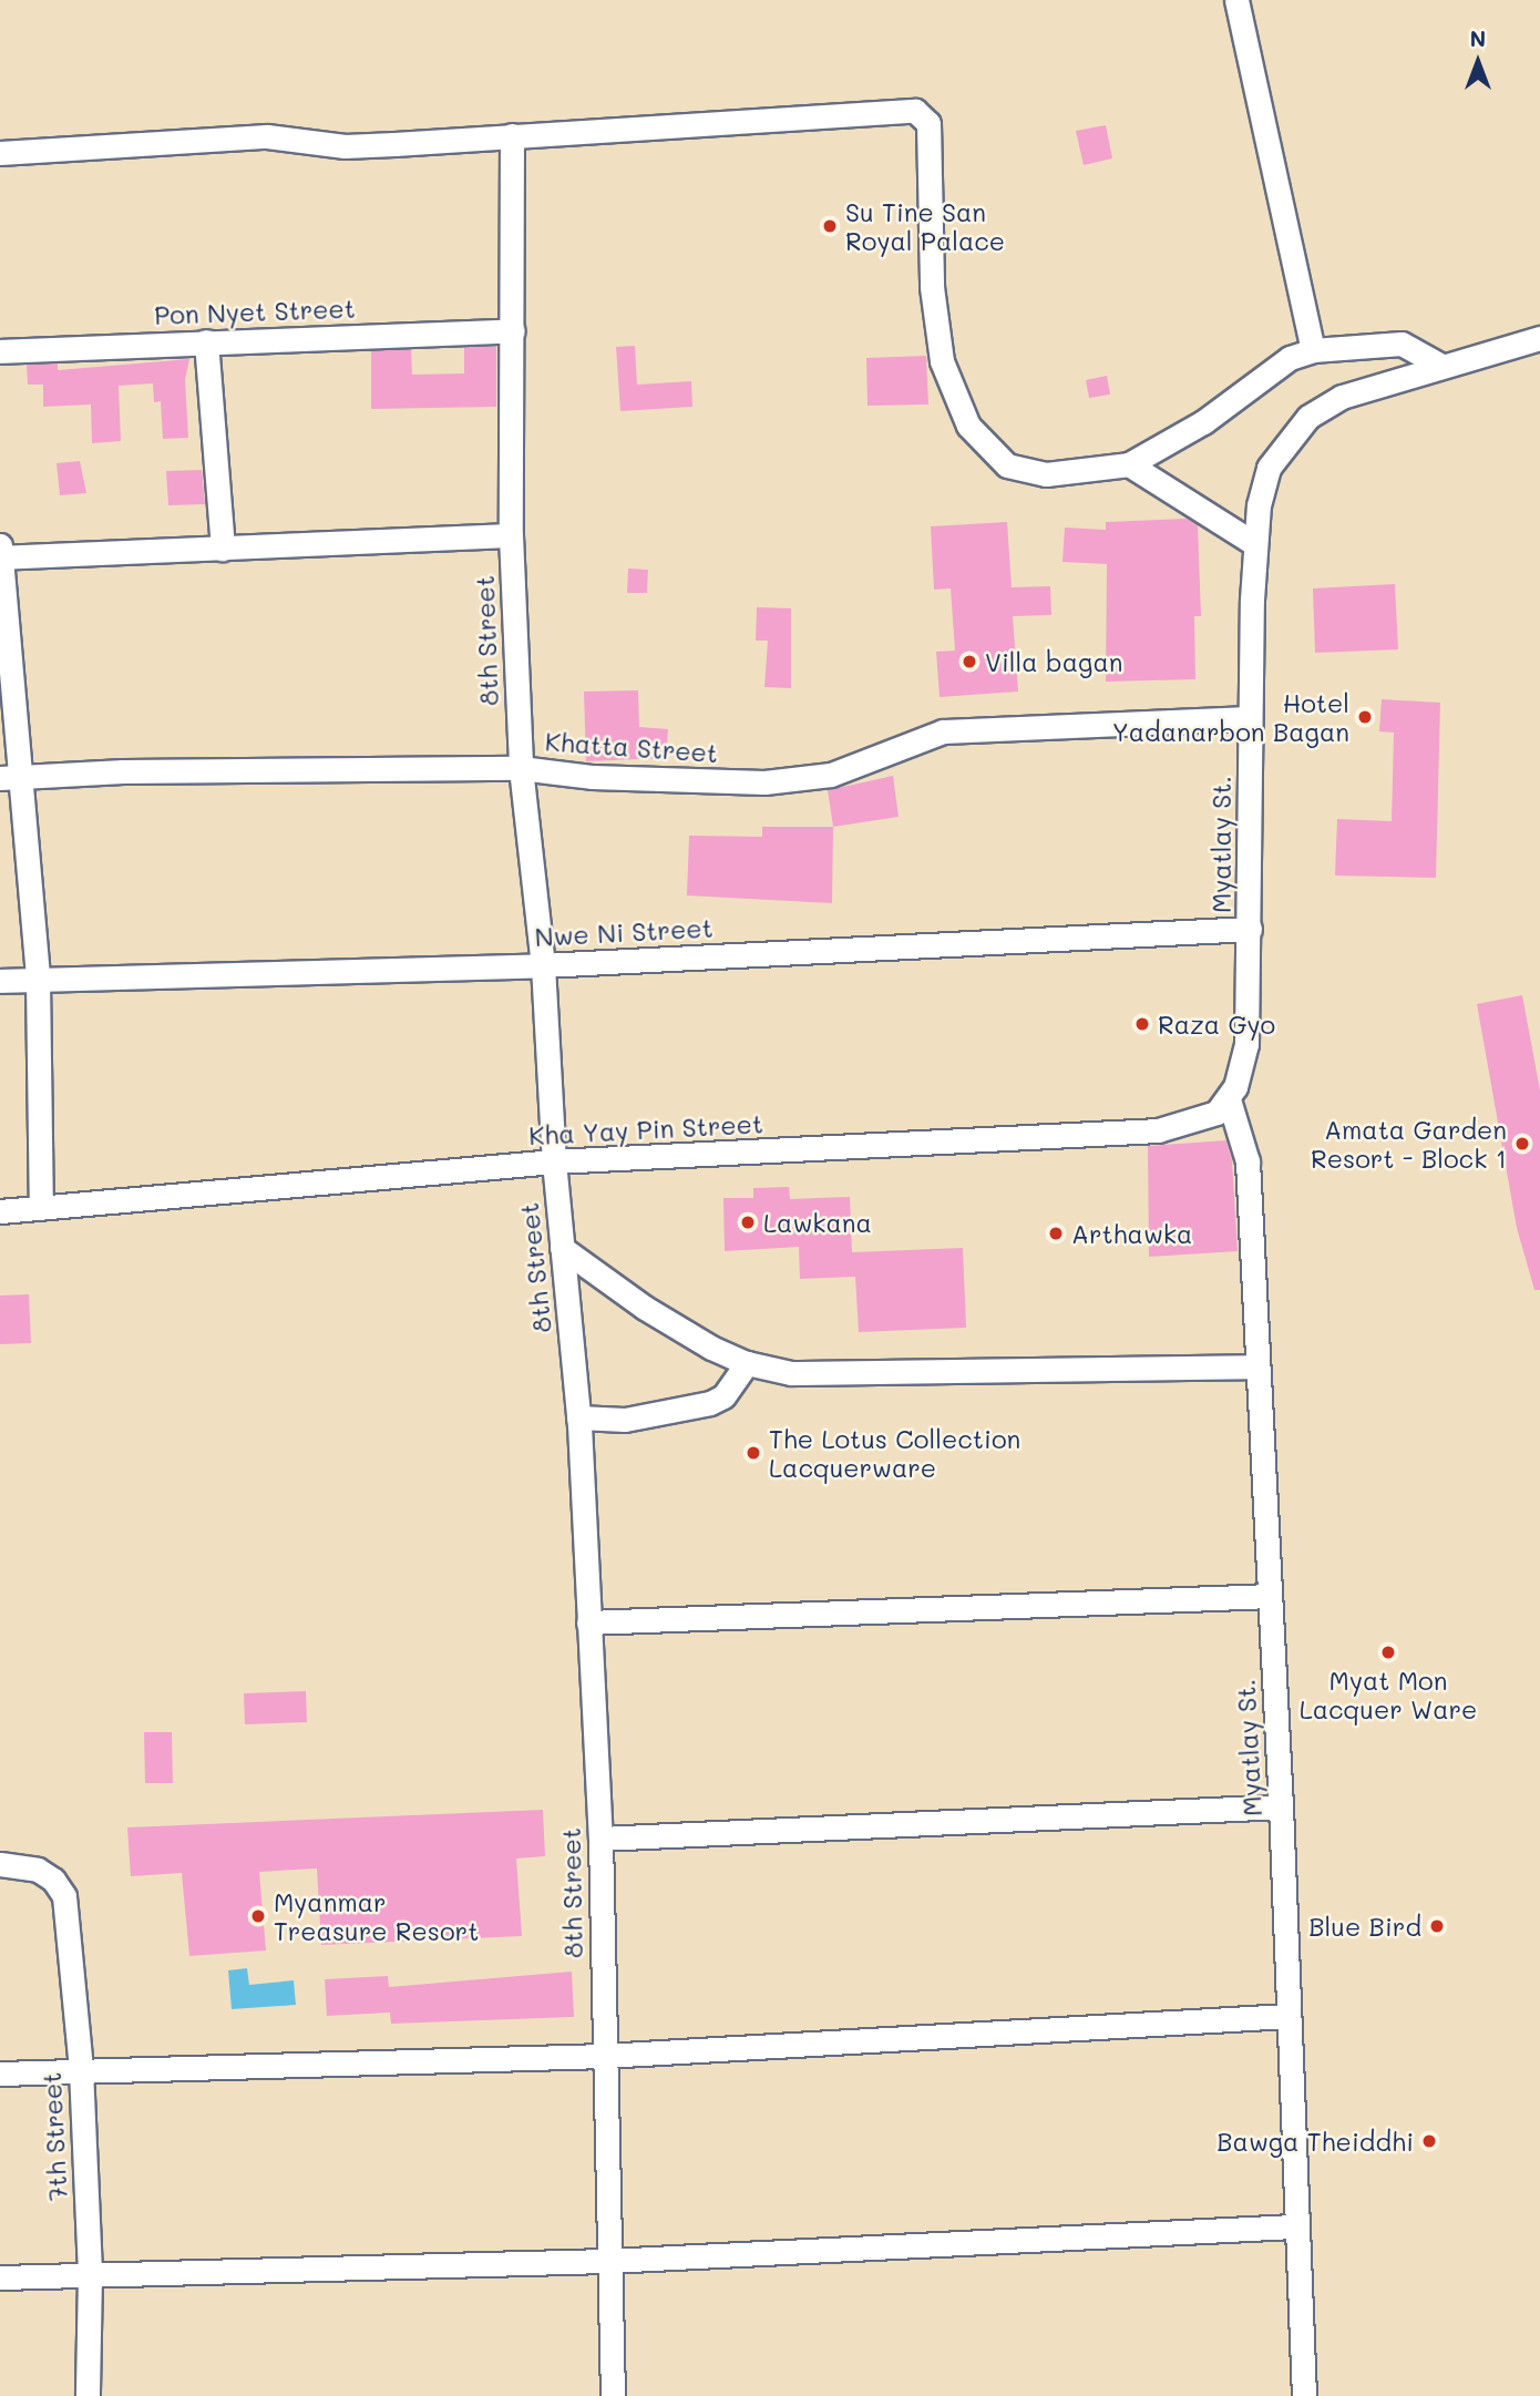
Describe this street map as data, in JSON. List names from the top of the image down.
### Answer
{
  "streets": {
    "street": [
      "Pon Nyet Street",
      "8th Street",
      "Khatta Street",
      "Myatlay St.",
      "Nwe Ni Street",
      "Kha Yay Pin Street",
      "7th Street"
    ]
  },
  "crossings": [
    ["Pon Nyet Street", "8th Street"],
    ["8th Street", "Khatta Street"],
    ["8th Street", "Nwe Ni Street"],
    ["8th Street", "Kha Yay Pin Street"],
    ["Khatta Street", "Myatlay St."],
    ["Myatlay St.", "Nwe Ni Street"],
    ["Myatlay St.", "Kha Yay Pin Street"]
  ],
  "places": [
    "Su Tine San Royal Palace",
    "Villa bagan",
    "Hotel Yadanarbon Bagan",
    "Raza Gyo",
    "Amata Garden Resort - Block 1",
    "Lawkana",
    "Arthawka",
    "The Lotus Collection Lacquerware",
    "Myat Mon Lacquer Ware",
    "Myanmar Treasure Resort",
    "Blue Bird",
    "Bawga Theiddhi"
  ],
  "north": "top"
}
